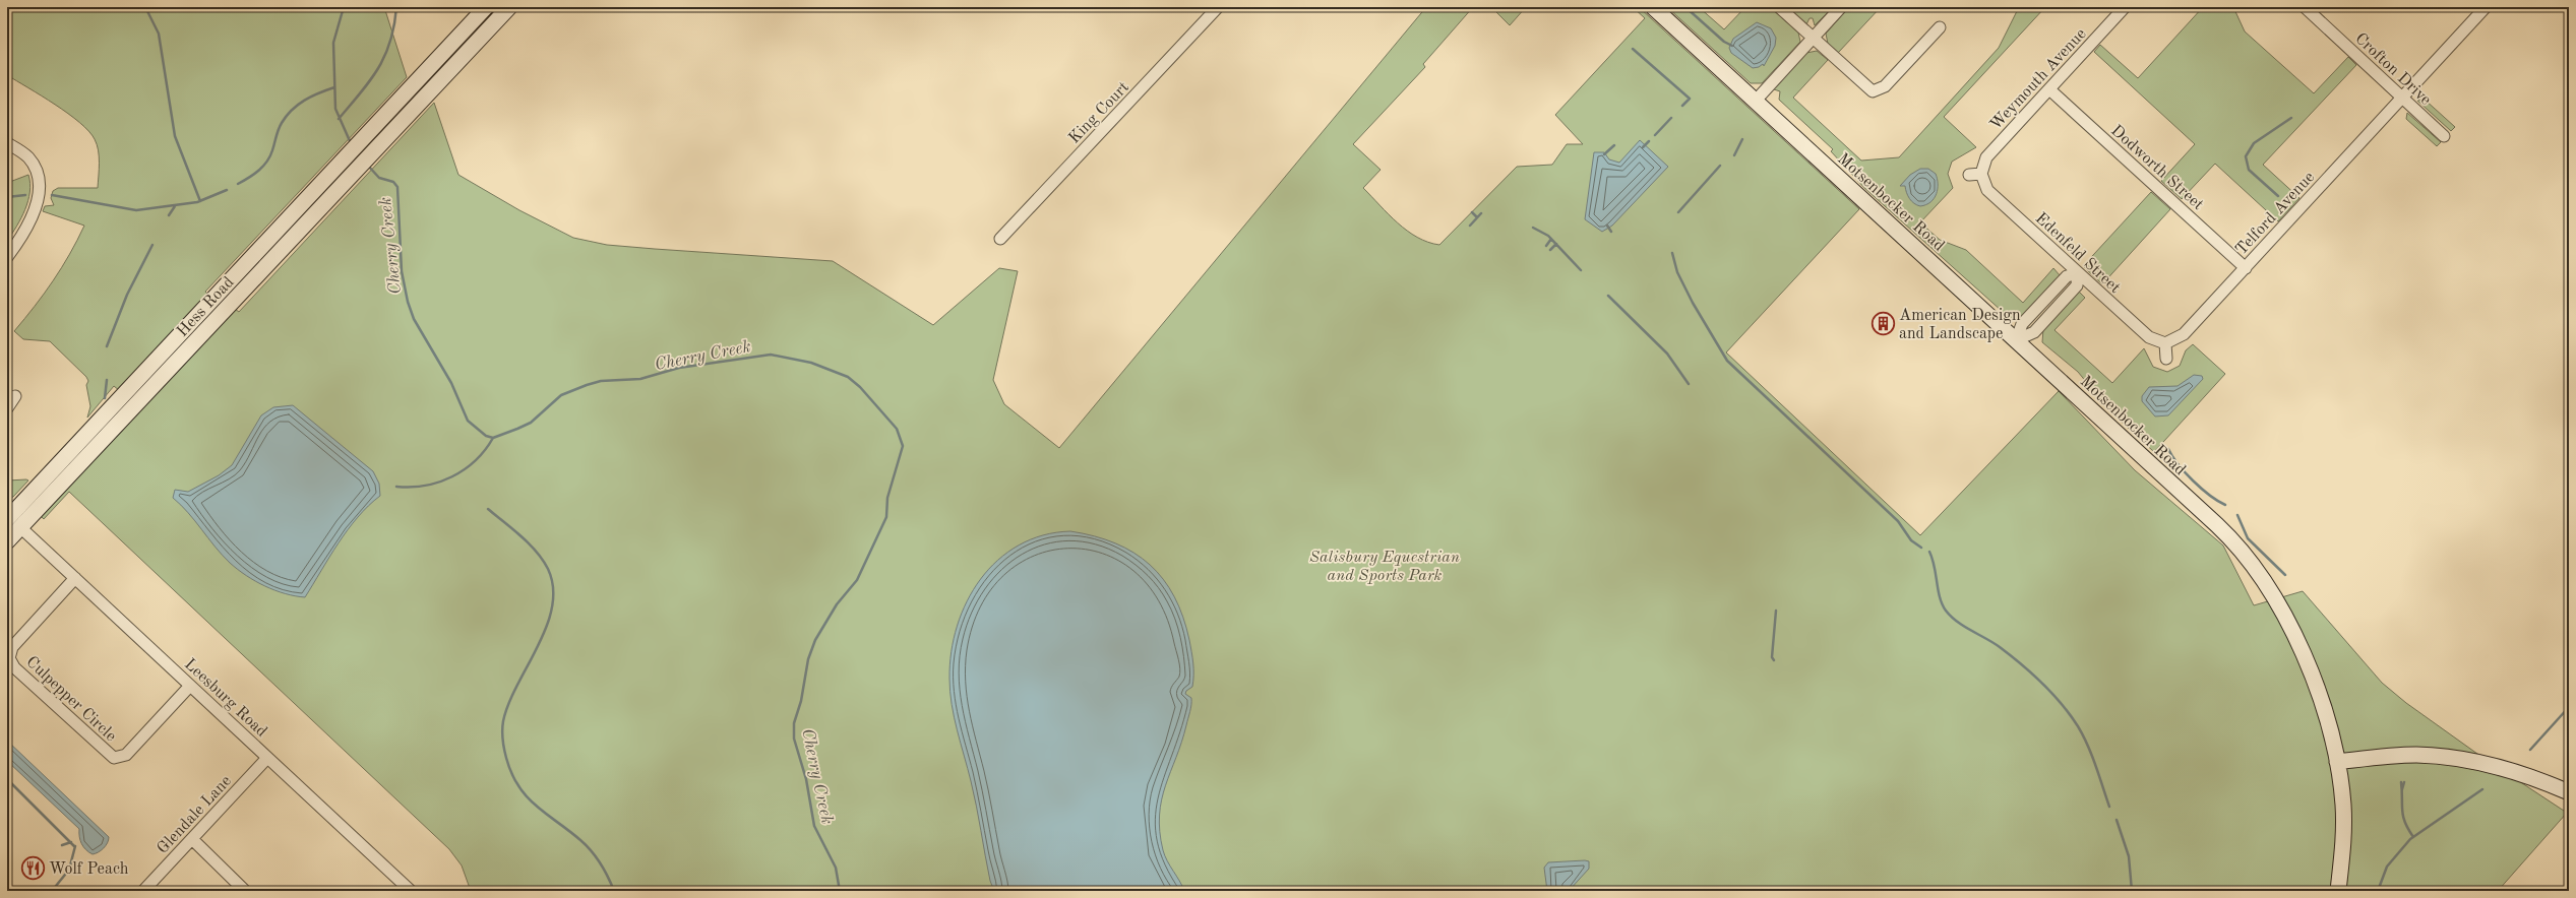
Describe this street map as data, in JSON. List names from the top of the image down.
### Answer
{
  "streets": {
    "main road": ["Motsenbocker Road", "Hess Road"],
    "street": [
      "Crofton Drive",
      "Weymouth Avenue",
      "King Court",
      "Dodworth Street",
      "Telford Avenue",
      "Edenfeld Street",
      "Leesburg Road",
      "Culpepper Circle",
      "Glendale Lane"
    ]
  },
  "crossings": [
    ["Crofton Drive", "Telford Avenue"],
    ["Weymouth Avenue", "Dodworth Street"],
    ["Weymouth Avenue", "Edenfeld Street"],
    ["Dodworth Street", "Telford Avenue"],
    ["Telford Avenue", "Edenfeld Street"],
    ["Hess Road", "Leesburg Road"],
    ["Leesburg Road", "Culpepper Circle"],
    ["Leesburg Road", "Glendale Lane"]
  ],
  "water": ["Cherry Creek"],
  "parks": ["Salisbury Equestrian and Sports Park"],
  "places": {
    "building": ["American Design and Landscape"],
    "restaurant": ["Wolf Peach"]
  }
}
